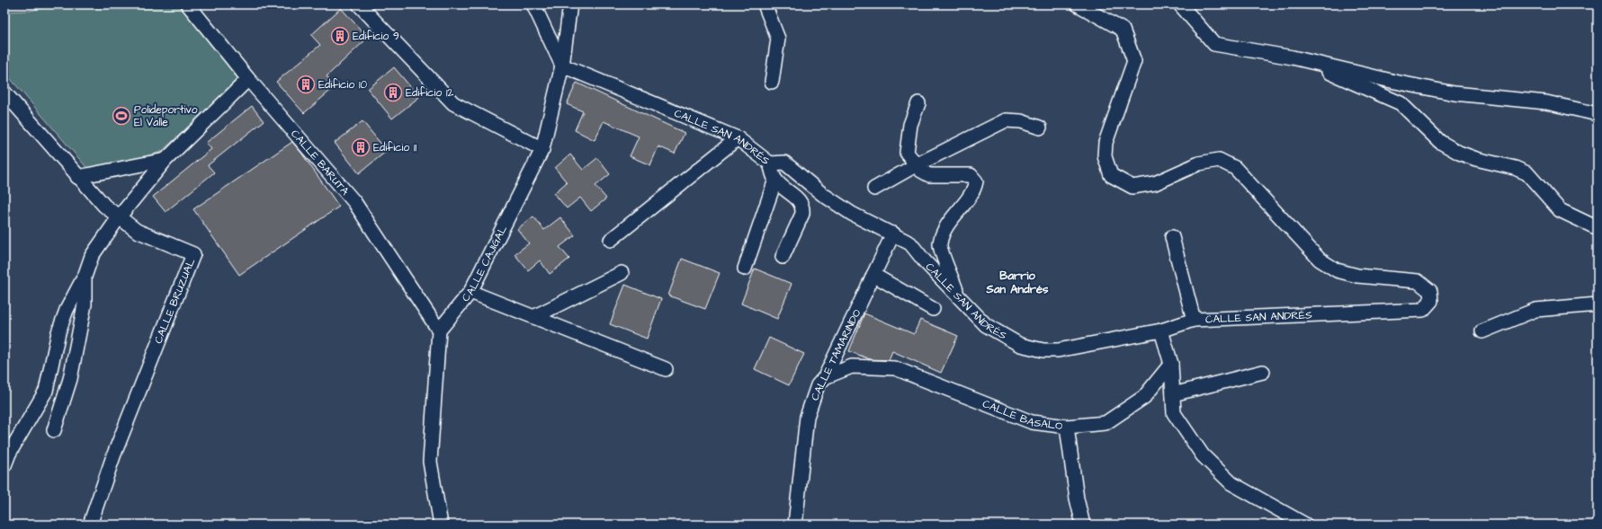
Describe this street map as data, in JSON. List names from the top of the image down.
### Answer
{
  "streets": {
    "street": [
      "CALLE SAN ANDRÉS",
      "CALLE BARUTA",
      "CALLE CAJIGAL",
      "CALLE BRUZUAL",
      "CALLE TAMARINDO",
      "CALLE BASALO"
    ]
  },
  "crossings": [
    ["CALLE SAN ANDRÉS", "CALLE CAJIGAL"],
    ["CALLE SAN ANDRÉS", "CALLE TAMARINDO"],
    ["CALLE BARUTA", "CALLE CAJIGAL"],
    ["CALLE TAMARINDO", "CALLE BASALO"]
  ],
  "districts": ["Barrio San Andrés"],
  "places": {
    "building": [
      "Edificio 9",
      "Edificio 10",
      "Edificio 12",
      "Edificio 11"
    ],
    "sports": ["Polideportivo El Valle"]
  }
}
